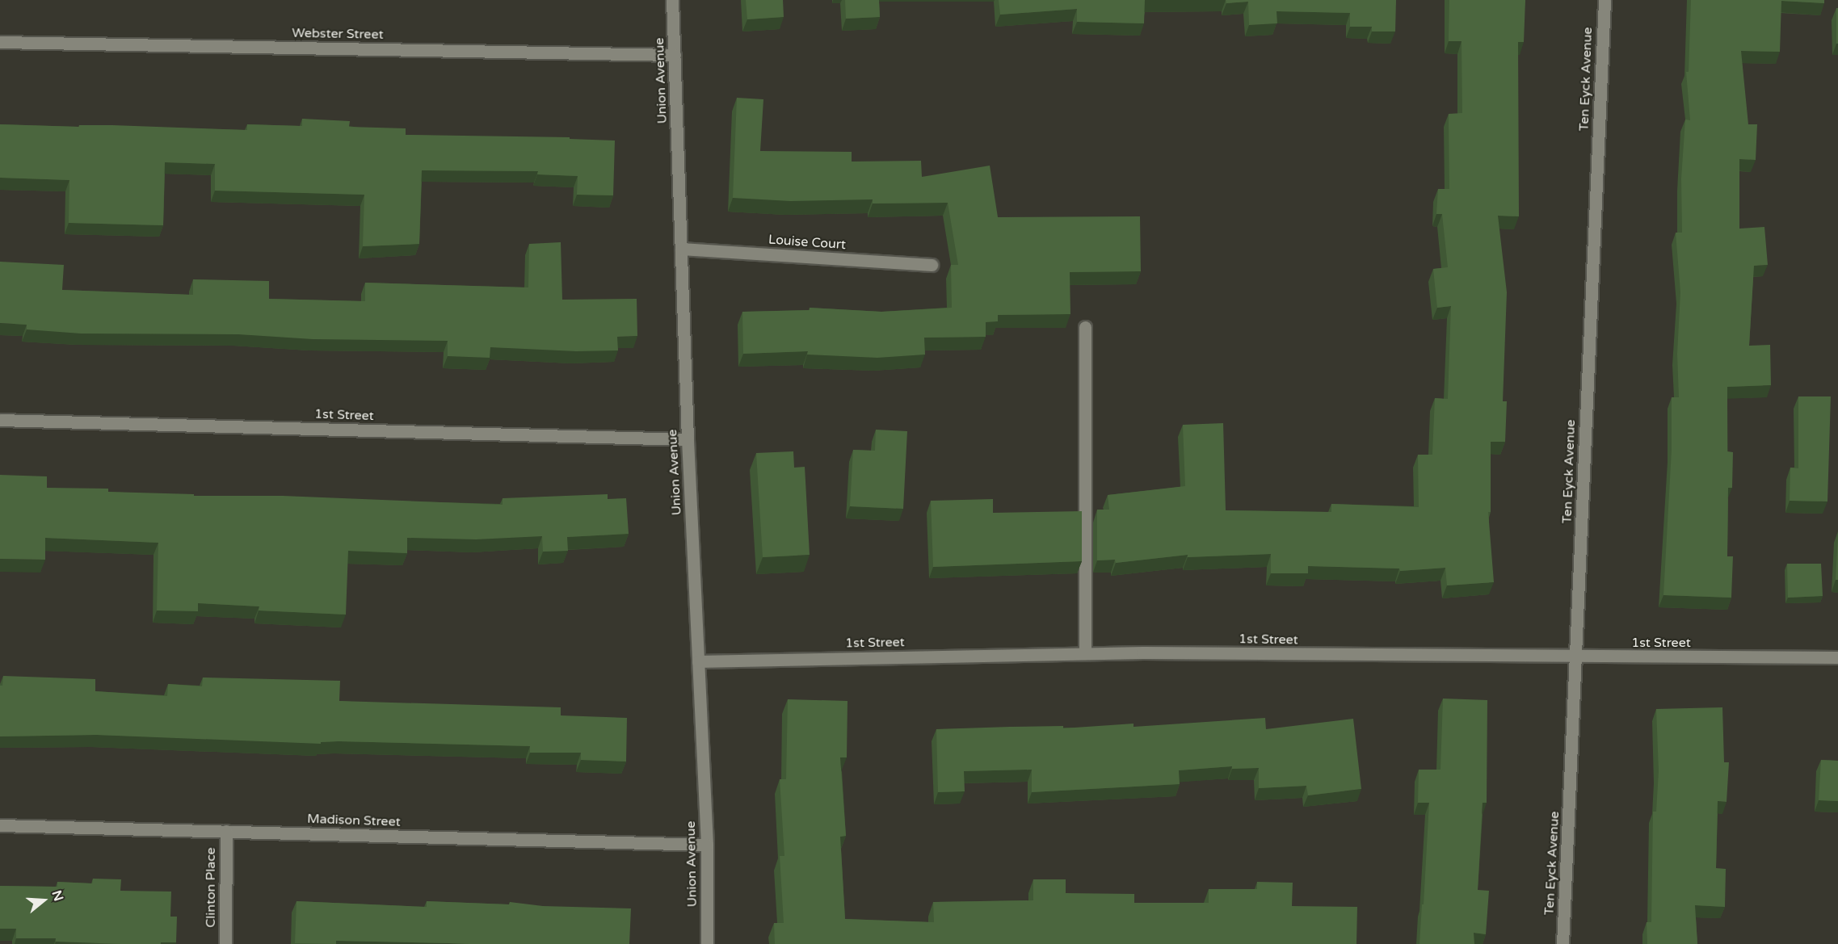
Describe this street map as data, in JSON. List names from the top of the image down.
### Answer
{
  "streets": {
    "street": [
      "Webster Street",
      "Ten Eyck Avenue",
      "Union Avenue",
      "Louise Court",
      "1st Street",
      "Madison Street",
      "Clinton Place"
    ]
  },
  "crossings": [
    ["Webster Street", "Union Avenue"],
    ["Ten Eyck Avenue", "1st Street"],
    ["Union Avenue", "Louise Court"],
    ["Union Avenue", "1st Street"],
    ["Union Avenue", "Madison Street"],
    ["Madison Street", "Clinton Place"]
  ],
  "north": "right"
}
